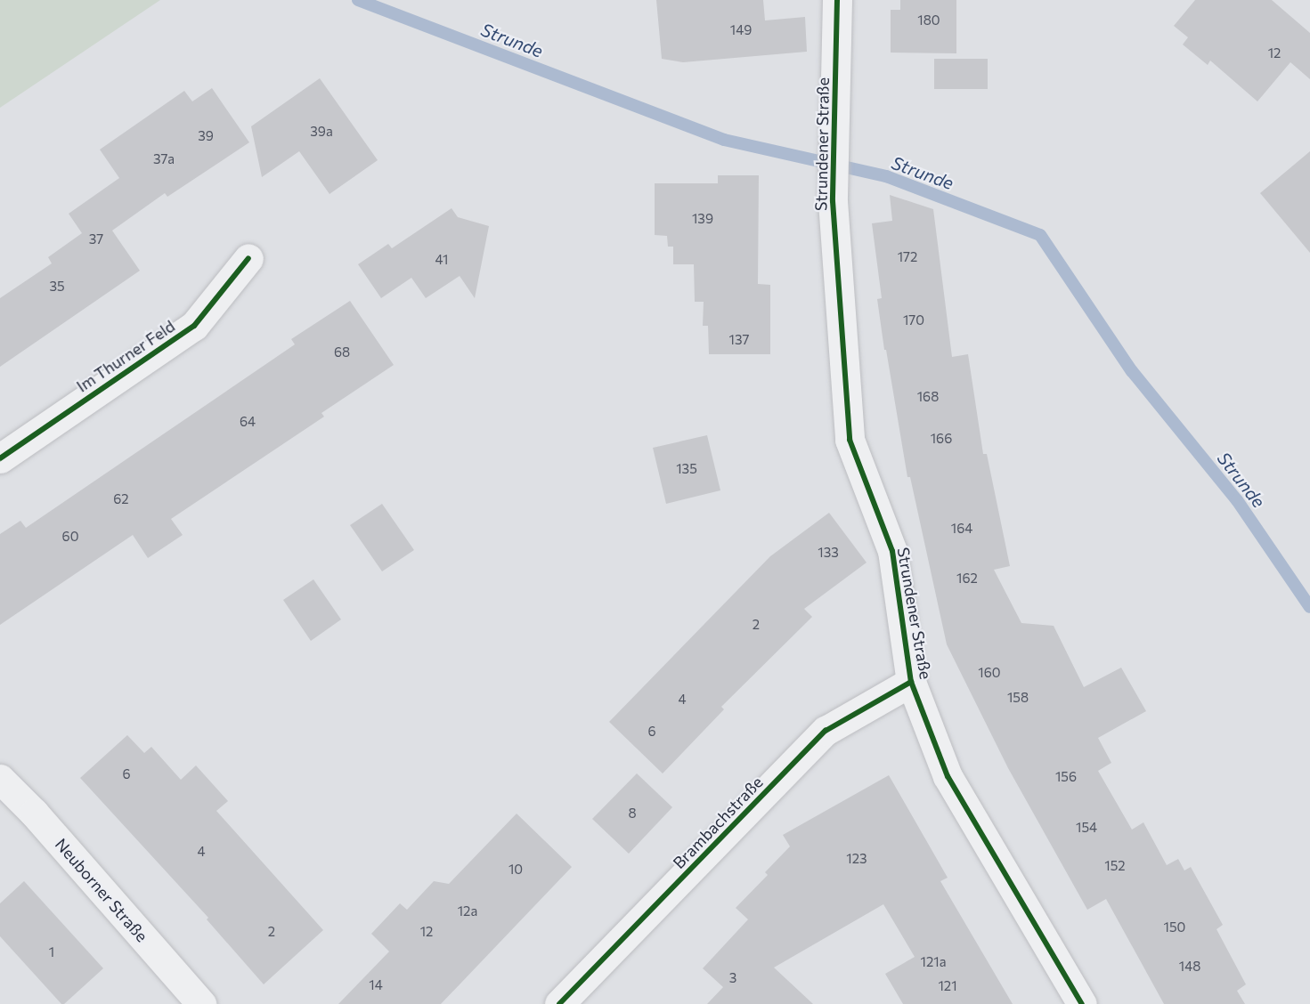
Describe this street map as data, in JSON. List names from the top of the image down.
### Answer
{
  "streets": {
    "street": [
      "Strundener Straße",
      "Im Thurner Feld",
      "Brambachstraße",
      "Neuborner Straße"
    ]
  },
  "crossings": [
    ["Strundener Straße", "Brambachstraße"]
  ],
  "water": ["Strunde"],
  "house_numbers": [
    "180",
    "149",
    "12",
    "39a",
    "39",
    "37a",
    "139",
    "37",
    "172",
    "41",
    "35",
    "170",
    "137",
    "68",
    "168",
    "64",
    "166",
    "135",
    "62",
    "164",
    "60",
    "133",
    "162",
    "2",
    "160",
    "158",
    "4",
    "6",
    "6",
    "156",
    "8",
    "154",
    "4",
    "123",
    "152",
    "10",
    "12a",
    "150",
    "2",
    "12",
    "1",
    "121a",
    "148",
    "3",
    "14",
    "121"
  ]
}
